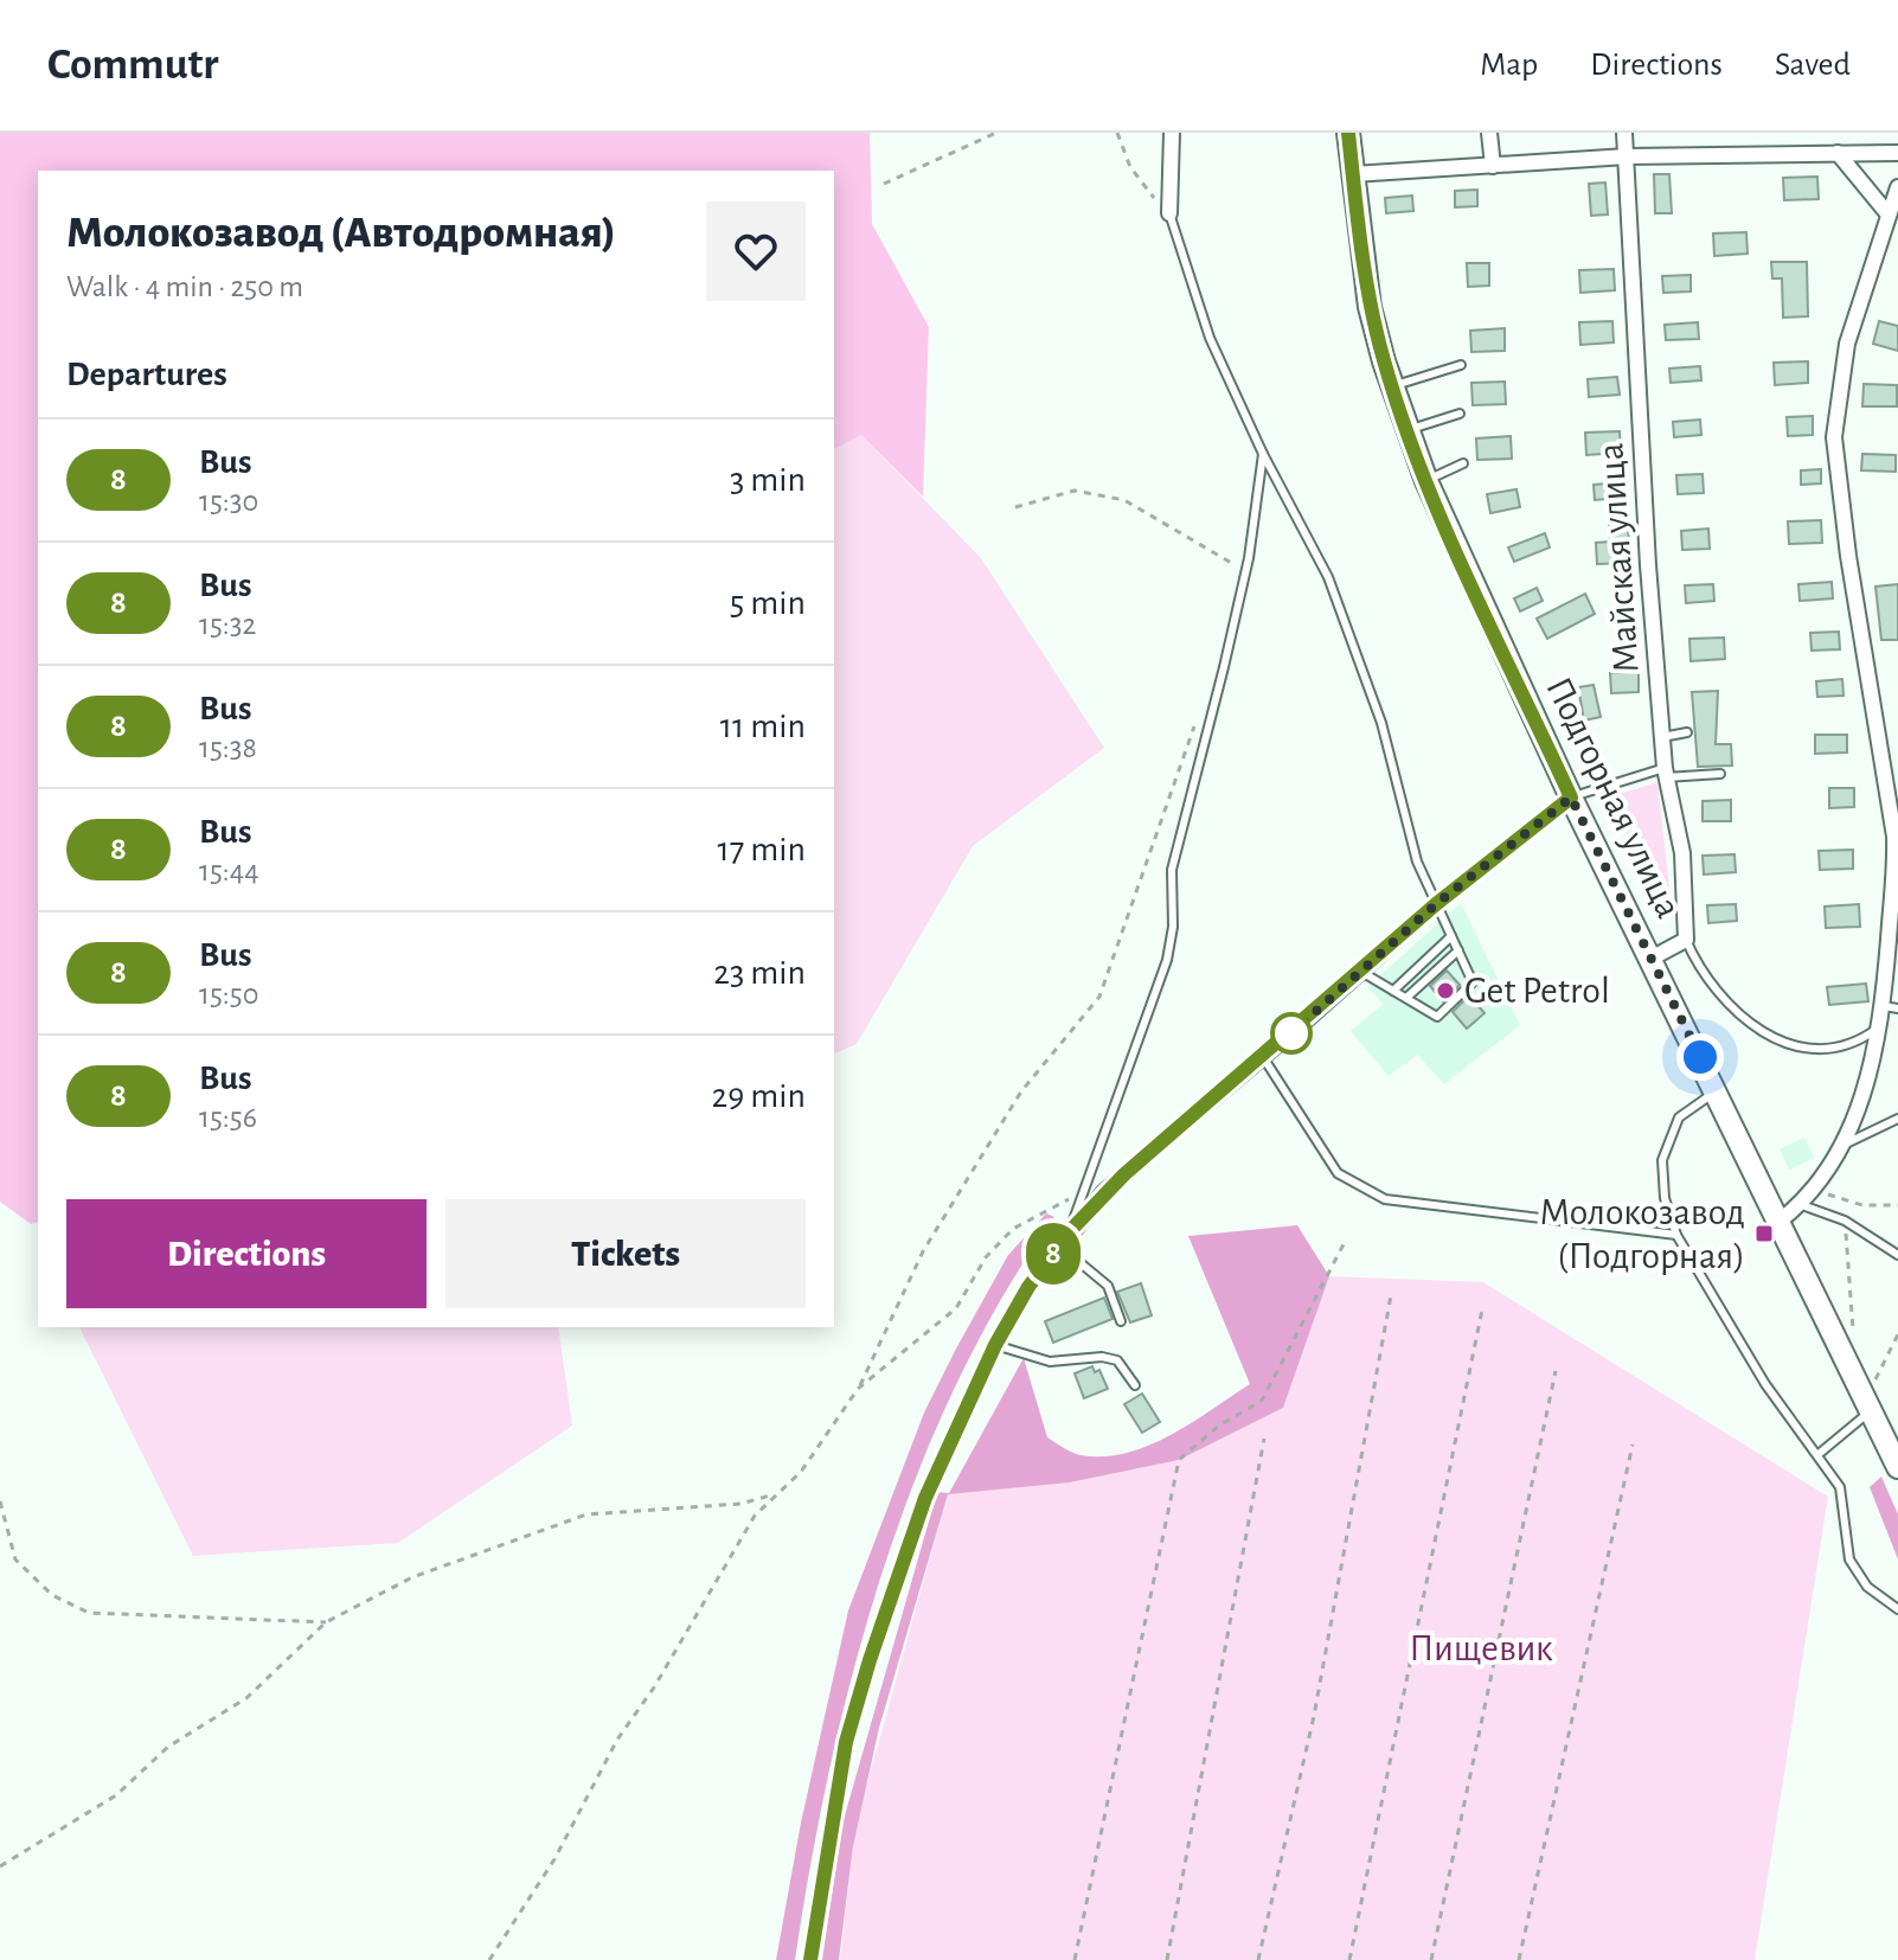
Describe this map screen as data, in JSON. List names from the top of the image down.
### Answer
{
  "streets": {
    "street": ["Майская улица", "Подгорная улица"]
  },
  "parks": ["Пищевик"],
  "places": {
    "other": ["Get Petrol"],
    "transit": ["Молокозавод (Подгорная)"]
  },
  "lines": ["bus line 8"],
  "page": {
    "header": "Commutr",
    "nav": ["Map", "Directions", "Saved"],
    "on_map": "8",
    "heading": [
      ["Молокозавод (Автодромная)", "Walk · 4 min · 250 m"],
      "Departures"
    ],
    "list": [
      {
        "mark": "8",
        "name": "Bus",
        "note": "15:30",
        "value": "3 min"
      },
      {
        "mark": "8",
        "name": "Bus",
        "note": "15:32",
        "value": "5 min"
      },
      {
        "mark": "8",
        "name": "Bus",
        "note": "15:38",
        "value": "11 min"
      },
      {
        "mark": "8",
        "name": "Bus",
        "note": "15:44",
        "value": "17 min"
      },
      {
        "mark": "8",
        "name": "Bus",
        "note": "15:50",
        "value": "23 min"
      },
      {
        "mark": "8",
        "name": "Bus",
        "note": "15:56",
        "value": "29 min"
      }
    ],
    "buttons": ["Directions", "Tickets"]
  }
}
